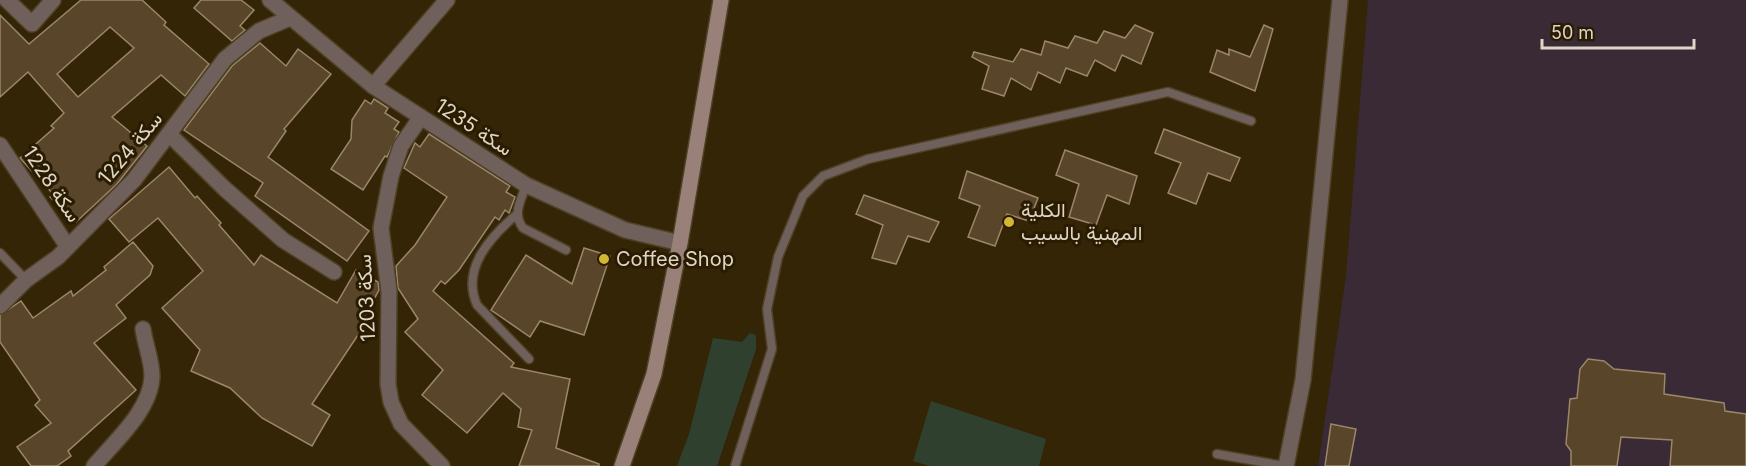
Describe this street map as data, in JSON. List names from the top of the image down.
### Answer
{
  "streets": {
    "street": [
      "سكة 1235",
      "سكة 1224",
      "سكة 1228",
      "سكة 1203"
    ]
  },
  "crossings": [
    ["سكة 1235", "سكة 1224"],
    ["سكة 1235", "سكة 1203"],
    ["سكة 1224", "سكة 1228"]
  ],
  "places": ["الكلية المهنية بالسيب", "Coffee Shop"],
  "scale_bar": "50 m"
}
